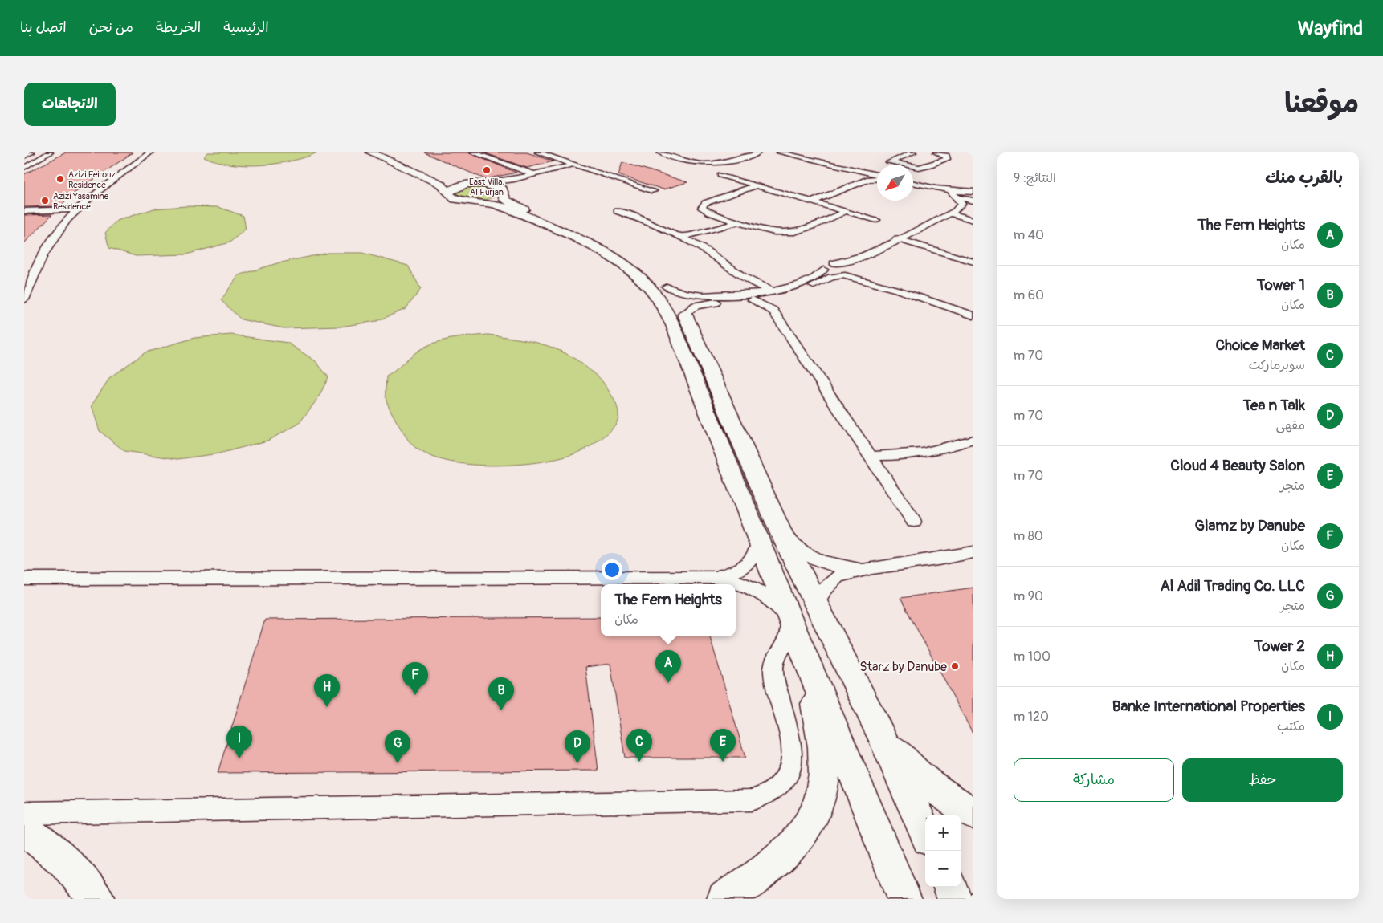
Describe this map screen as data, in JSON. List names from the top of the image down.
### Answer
{
  "places": [
    "East Villa, Al Furjan",
    "Azizi Feirouz Residence",
    "Azizi Yasamine Residence",
    "Starz by Danube"
  ],
  "north": "bottom left",
  "page": {
    "header": "Wayfind",
    "nav": [
      "الرئيسية",
      "الخريطة",
      "من نحن",
      "اتصل بنا"
    ],
    "title": "موقعنا",
    "buttons": [
      "الاتجاهات",
      ["حفظ", "مشاركة"]
    ],
    "heading": ["بالقرب منك", "النتائج: 9"],
    "list": [
      {
        "mark": "A",
        "name": "The Fern Heights",
        "note": "مكان",
        "value": "40 m"
      },
      {
        "mark": "B",
        "name": "Tower 1",
        "note": "مكان",
        "value": "60 m"
      },
      {
        "mark": "C",
        "name": "Choice Market",
        "note": "سوبرماركت",
        "value": "70 m"
      },
      {
        "mark": "D",
        "name": "Tea n Talk",
        "note": "مقهى",
        "value": "70 m"
      },
      {
        "mark": "E",
        "name": "Cloud 4 Beauty Salon",
        "note": "متجر",
        "value": "70 m"
      },
      {
        "mark": "F",
        "name": "Glamz by Danube",
        "note": "مكان",
        "value": "80 m"
      },
      {
        "mark": "G",
        "name": "Al Adil Trading Co. LLC",
        "note": "متجر",
        "value": "90 m"
      },
      {
        "mark": "H",
        "name": "Tower 2",
        "note": "مكان",
        "value": "100 m"
      },
      {
        "mark": "I",
        "name": "Banke International Properties",
        "note": "مكتب",
        "value": "120 m"
      }
    ],
    "popup": ["The Fern Heights", "مكان"],
    "pins": [
      "A",
      "F",
      "H",
      "B",
      "I",
      "C",
      "E",
      "D",
      "G"
    ],
    "map_buttons": ["+", "−"]
  }
}
